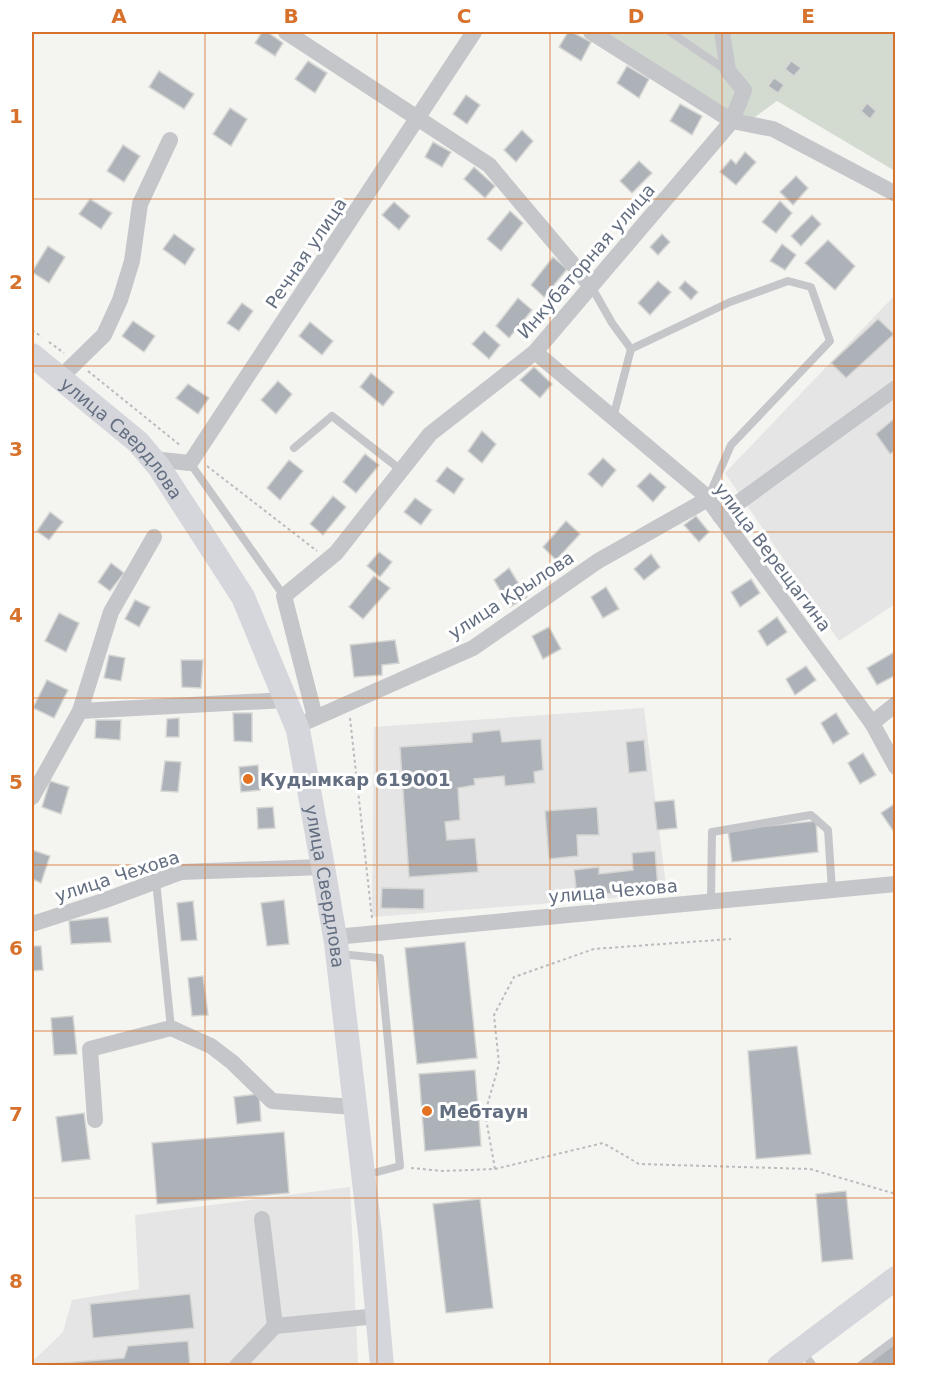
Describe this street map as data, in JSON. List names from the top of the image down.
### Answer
{
  "streets": {
    "main road": ["улица Свердлова"],
    "street": [
      "Речная улица",
      "Инкубаторная улица",
      "улица Верещагина",
      "улица Крылова",
      "улица Чехова"
    ]
  },
  "crossings": [
    ["Инкубаторная улица", "улица Верещагина"],
    ["улица Свердлова", "улица Крылова"],
    ["улица Свердлова", "улица Чехова"],
    ["улица Верещагина", "улица Крылова"]
  ],
  "places": ["Кудымкар 619001", "Мебтаун"],
  "grid": {
    "columns": [
      "A",
      "B",
      "C",
      "D",
      "E"
    ],
    "rows": [
      "1",
      "2",
      "3",
      "4",
      "5",
      "6",
      "7",
      "8"
    ]
  }
}
